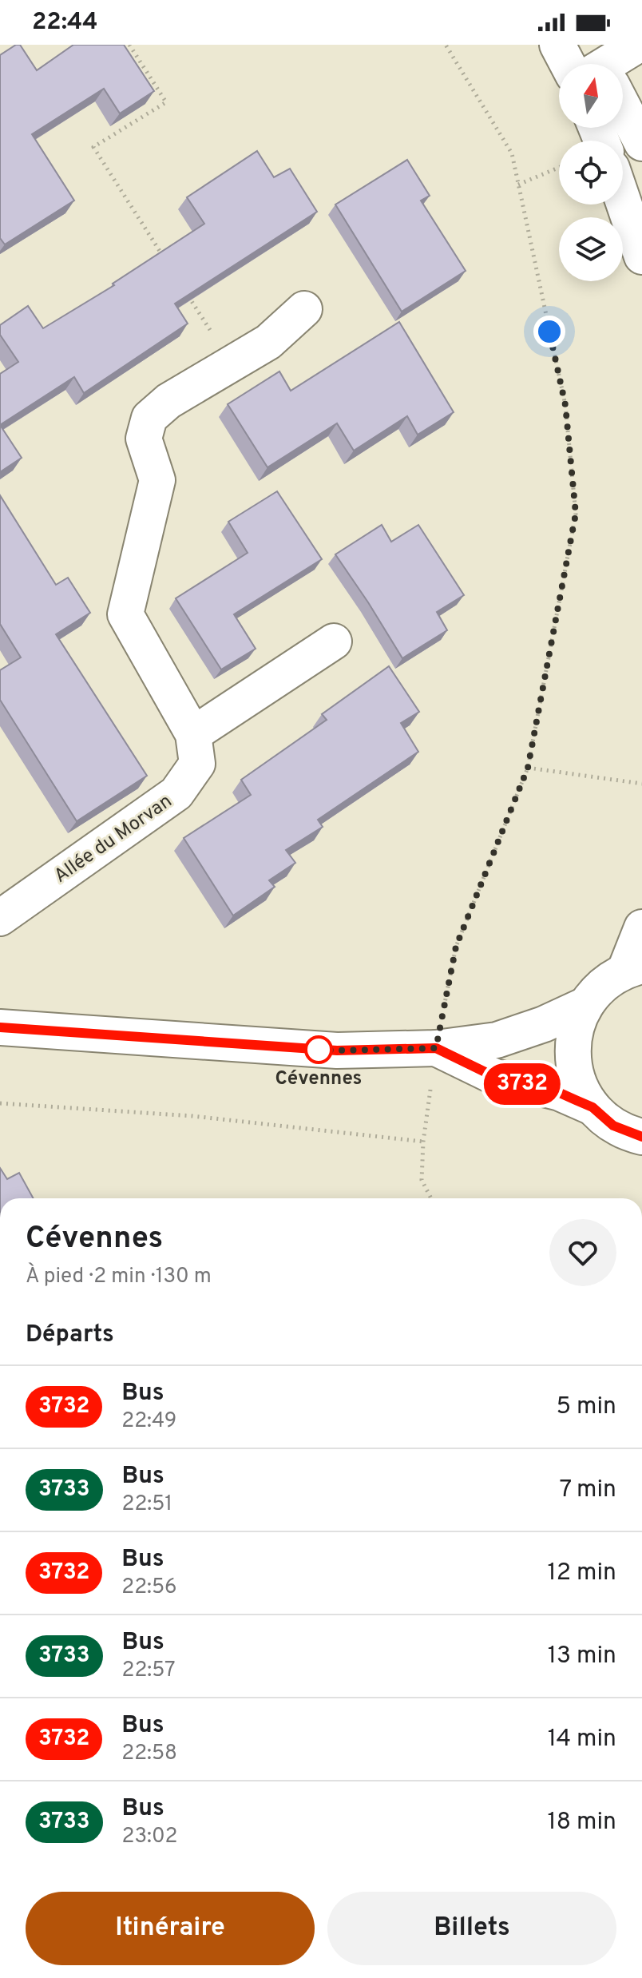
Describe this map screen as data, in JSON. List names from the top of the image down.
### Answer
{
  "streets": {
    "street": ["Allée du Morvan"]
  },
  "places": ["Cévennes"],
  "lines": ["bus line 3732"],
  "north": "top",
  "page": {
    "status": "22:44",
    "on_map": "3732",
    "heading": [
      ["Cévennes", "À pied · 2 min · 130 m"],
      "Départs"
    ],
    "list": [
      {
        "mark": "3732",
        "name": "Bus",
        "note": "22:49",
        "value": "5 min"
      },
      {
        "mark": "3733",
        "name": "Bus",
        "note": "22:51",
        "value": "7 min"
      },
      {
        "mark": "3732",
        "name": "Bus",
        "note": "22:56",
        "value": "12 min"
      },
      {
        "mark": "3733",
        "name": "Bus",
        "note": "22:57",
        "value": "13 min"
      },
      {
        "mark": "3732",
        "name": "Bus",
        "note": "22:58",
        "value": "14 min"
      },
      {
        "mark": "3733",
        "name": "Bus",
        "note": "23:02",
        "value": "18 min"
      }
    ],
    "buttons": ["Itinéraire", "Billets"]
  }
}
